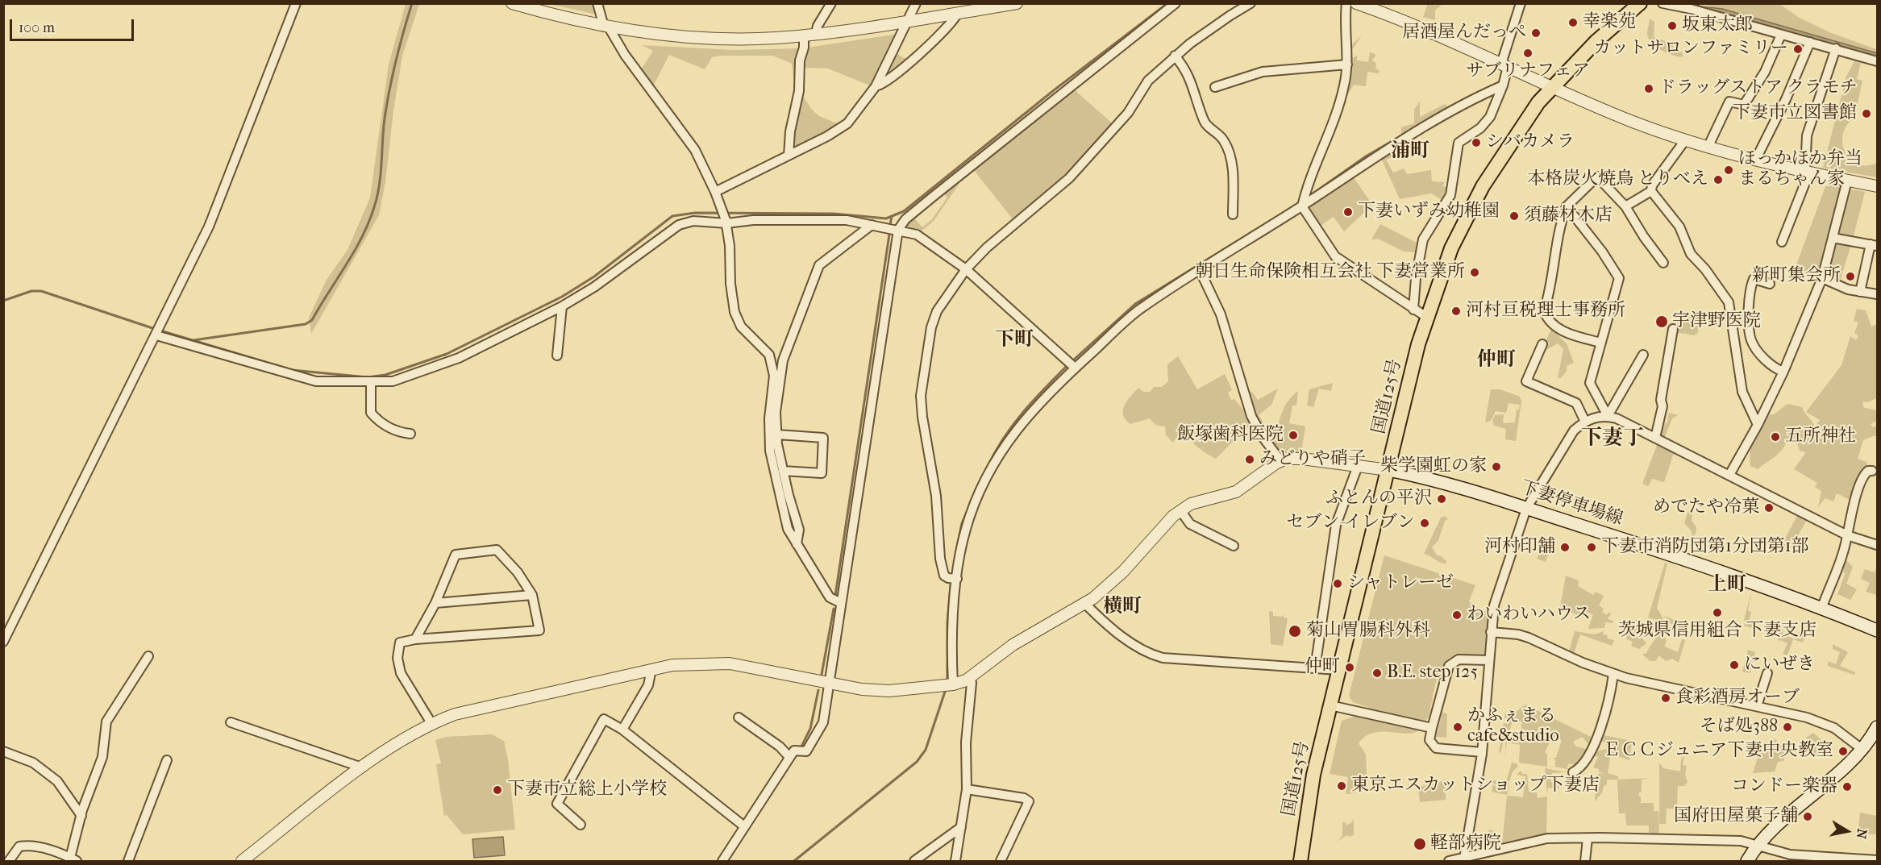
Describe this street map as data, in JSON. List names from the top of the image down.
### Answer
{
  "streets": {
    "highway": ["国道125号"],
    "main road": ["下妻停車場線"]
  },
  "crossings": [
    ["国道125号", "下妻停車場線"]
  ],
  "districts": [
    "浦町",
    "下町",
    "仲町",
    "下妻丁",
    "上町",
    "横町"
  ],
  "places": [
    "幸楽苑",
    "坂東太郎",
    "居酒屋んだっぺ",
    "カットサロンファミリー",
    "サブリナフェア",
    "ドラッグストア クラモチ",
    "下妻市立図書館",
    "シバカメラ",
    "ほっかほか弁当 まるちゃん家",
    "本格炭火焼鳥 とりべえ",
    "下妻いずみ幼稚園",
    "須藤材木店",
    "朝日生命保険相互会社 下妻営業所",
    "新町集会所",
    "河村亘税理士事務所",
    "宇津野医院",
    "飯塚歯科医院",
    "五所神社",
    "みどりや硝子",
    "柴学園虹の家",
    "ふとんの平沢",
    "めでたや冷菓",
    "セブン-イレブン",
    "河村印舗",
    "下妻市消防団第1分団第1部",
    "シャトレーゼ",
    "茨城県信用組合 下妻支店",
    "わいわいハウス",
    "菊山胃腸科外科",
    "にいぜき",
    "仲町",
    "B.E. step 125",
    "食彩酒房オーブ",
    "かふぇまる cafe&studio",
    "そば処388",
    "ＥＣＣジュニア下妻中央教室",
    "東京エスカットショップ下妻店",
    "コンドー楽器",
    "下妻市立総上小学校",
    "国府田屋菓子舗",
    "軽部病院"
  ],
  "scale_bar": "100 m",
  "north": "right"
}
